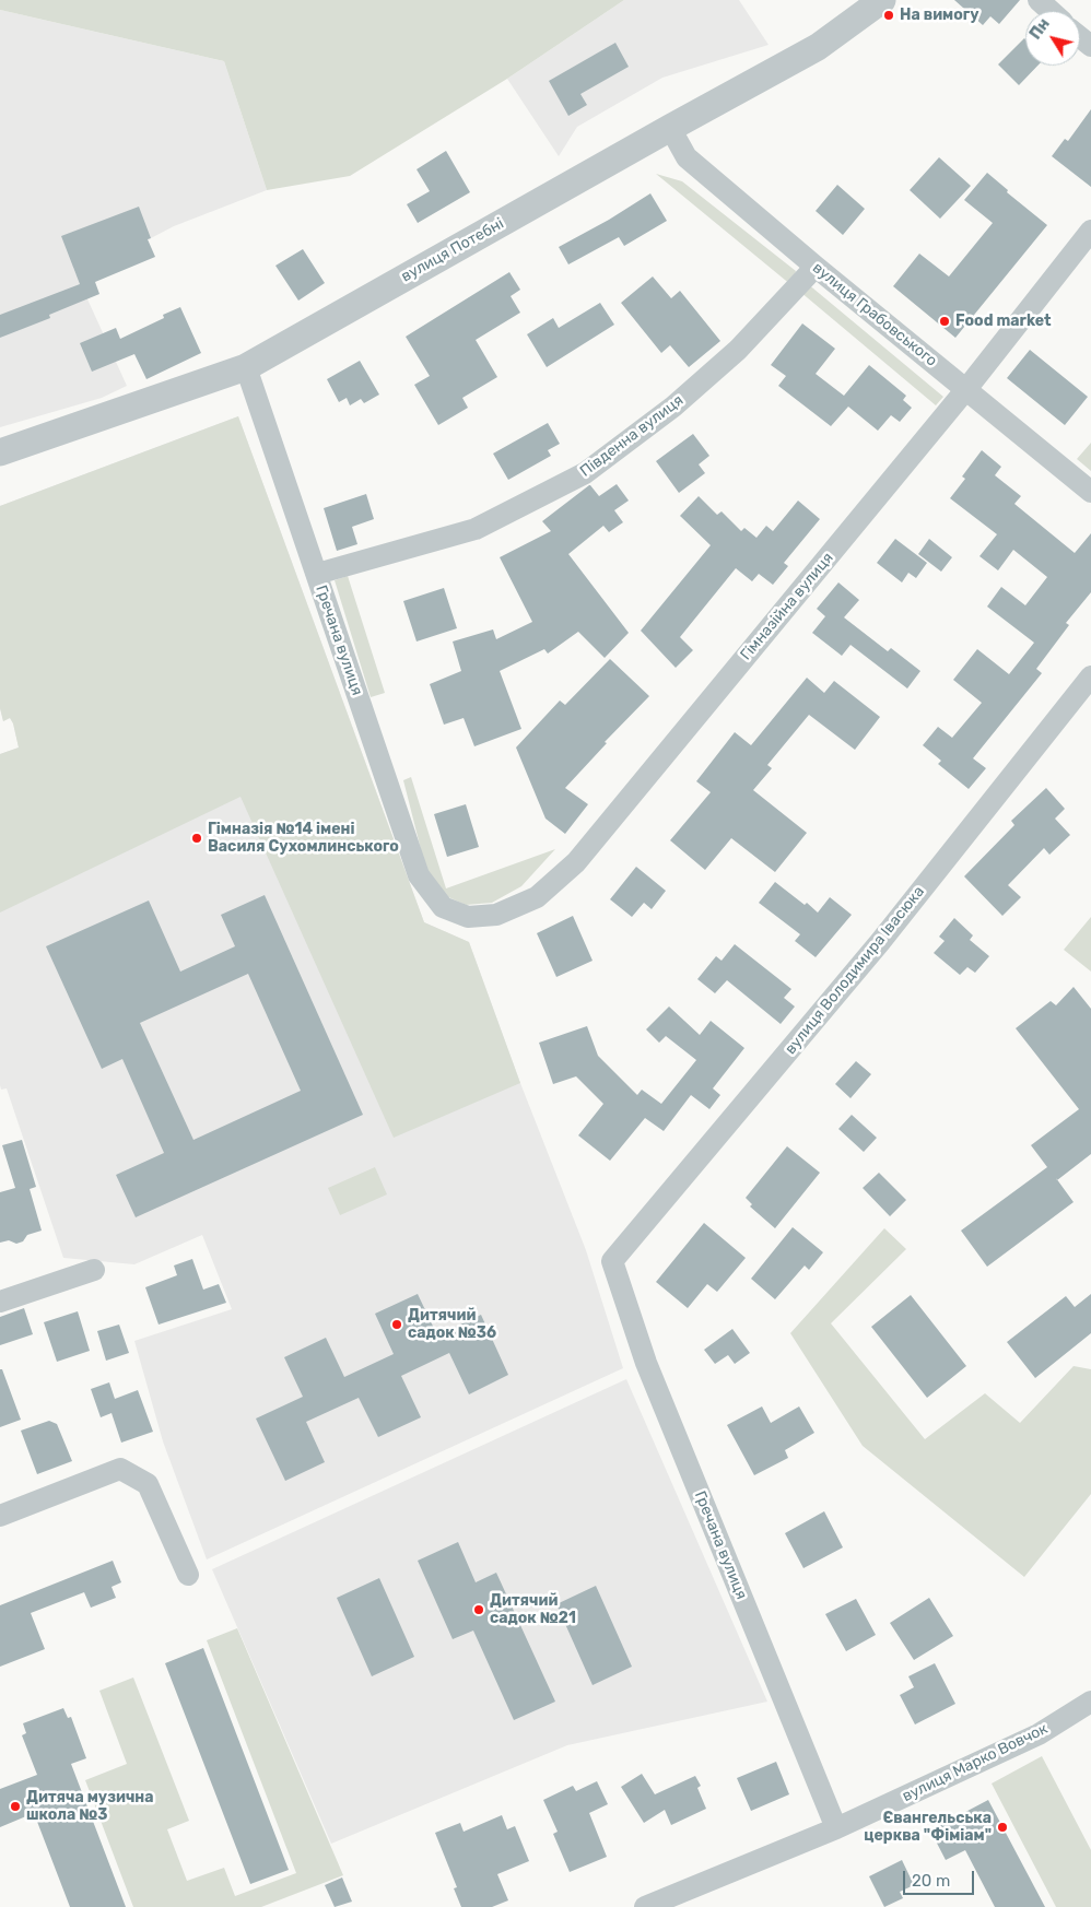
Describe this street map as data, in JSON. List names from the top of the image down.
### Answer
{
  "streets": {
    "street": [
      "вулиця Потебні",
      "вулиця Грабовського",
      "Південна вулиця",
      "Гімназійна вулиця",
      "Гречана вулиця",
      "вулиця Володимира Івасюка",
      "вулиця Марко Вовчок"
    ]
  },
  "crossings": [
    ["вулиця Потебні", "вулиця Грабовського"],
    ["вулиця Потебні", "Гречана вулиця"],
    ["вулиця Грабовського", "Південна вулиця"],
    ["вулиця Грабовського", "Гімназійна вулиця"],
    ["Південна вулиця", "Гречана вулиця"],
    ["Гімназійна вулиця", "Гречана вулиця"],
    ["Гречана вулиця", "вулиця Володимира Івасюка"],
    ["Гречана вулиця", "вулиця Марко Вовчок"]
  ],
  "places": [
    "На вимогу",
    "Food market",
    "Гімназія №14 імені Василя Сухомлинського",
    "Дитячий садок №36",
    "Дитячий садок №21",
    "Дитяча музична школа №3",
    "Євангельська церква \"Фіміам\""
  ],
  "scale_bar": "20 m",
  "north": "top left"
}
